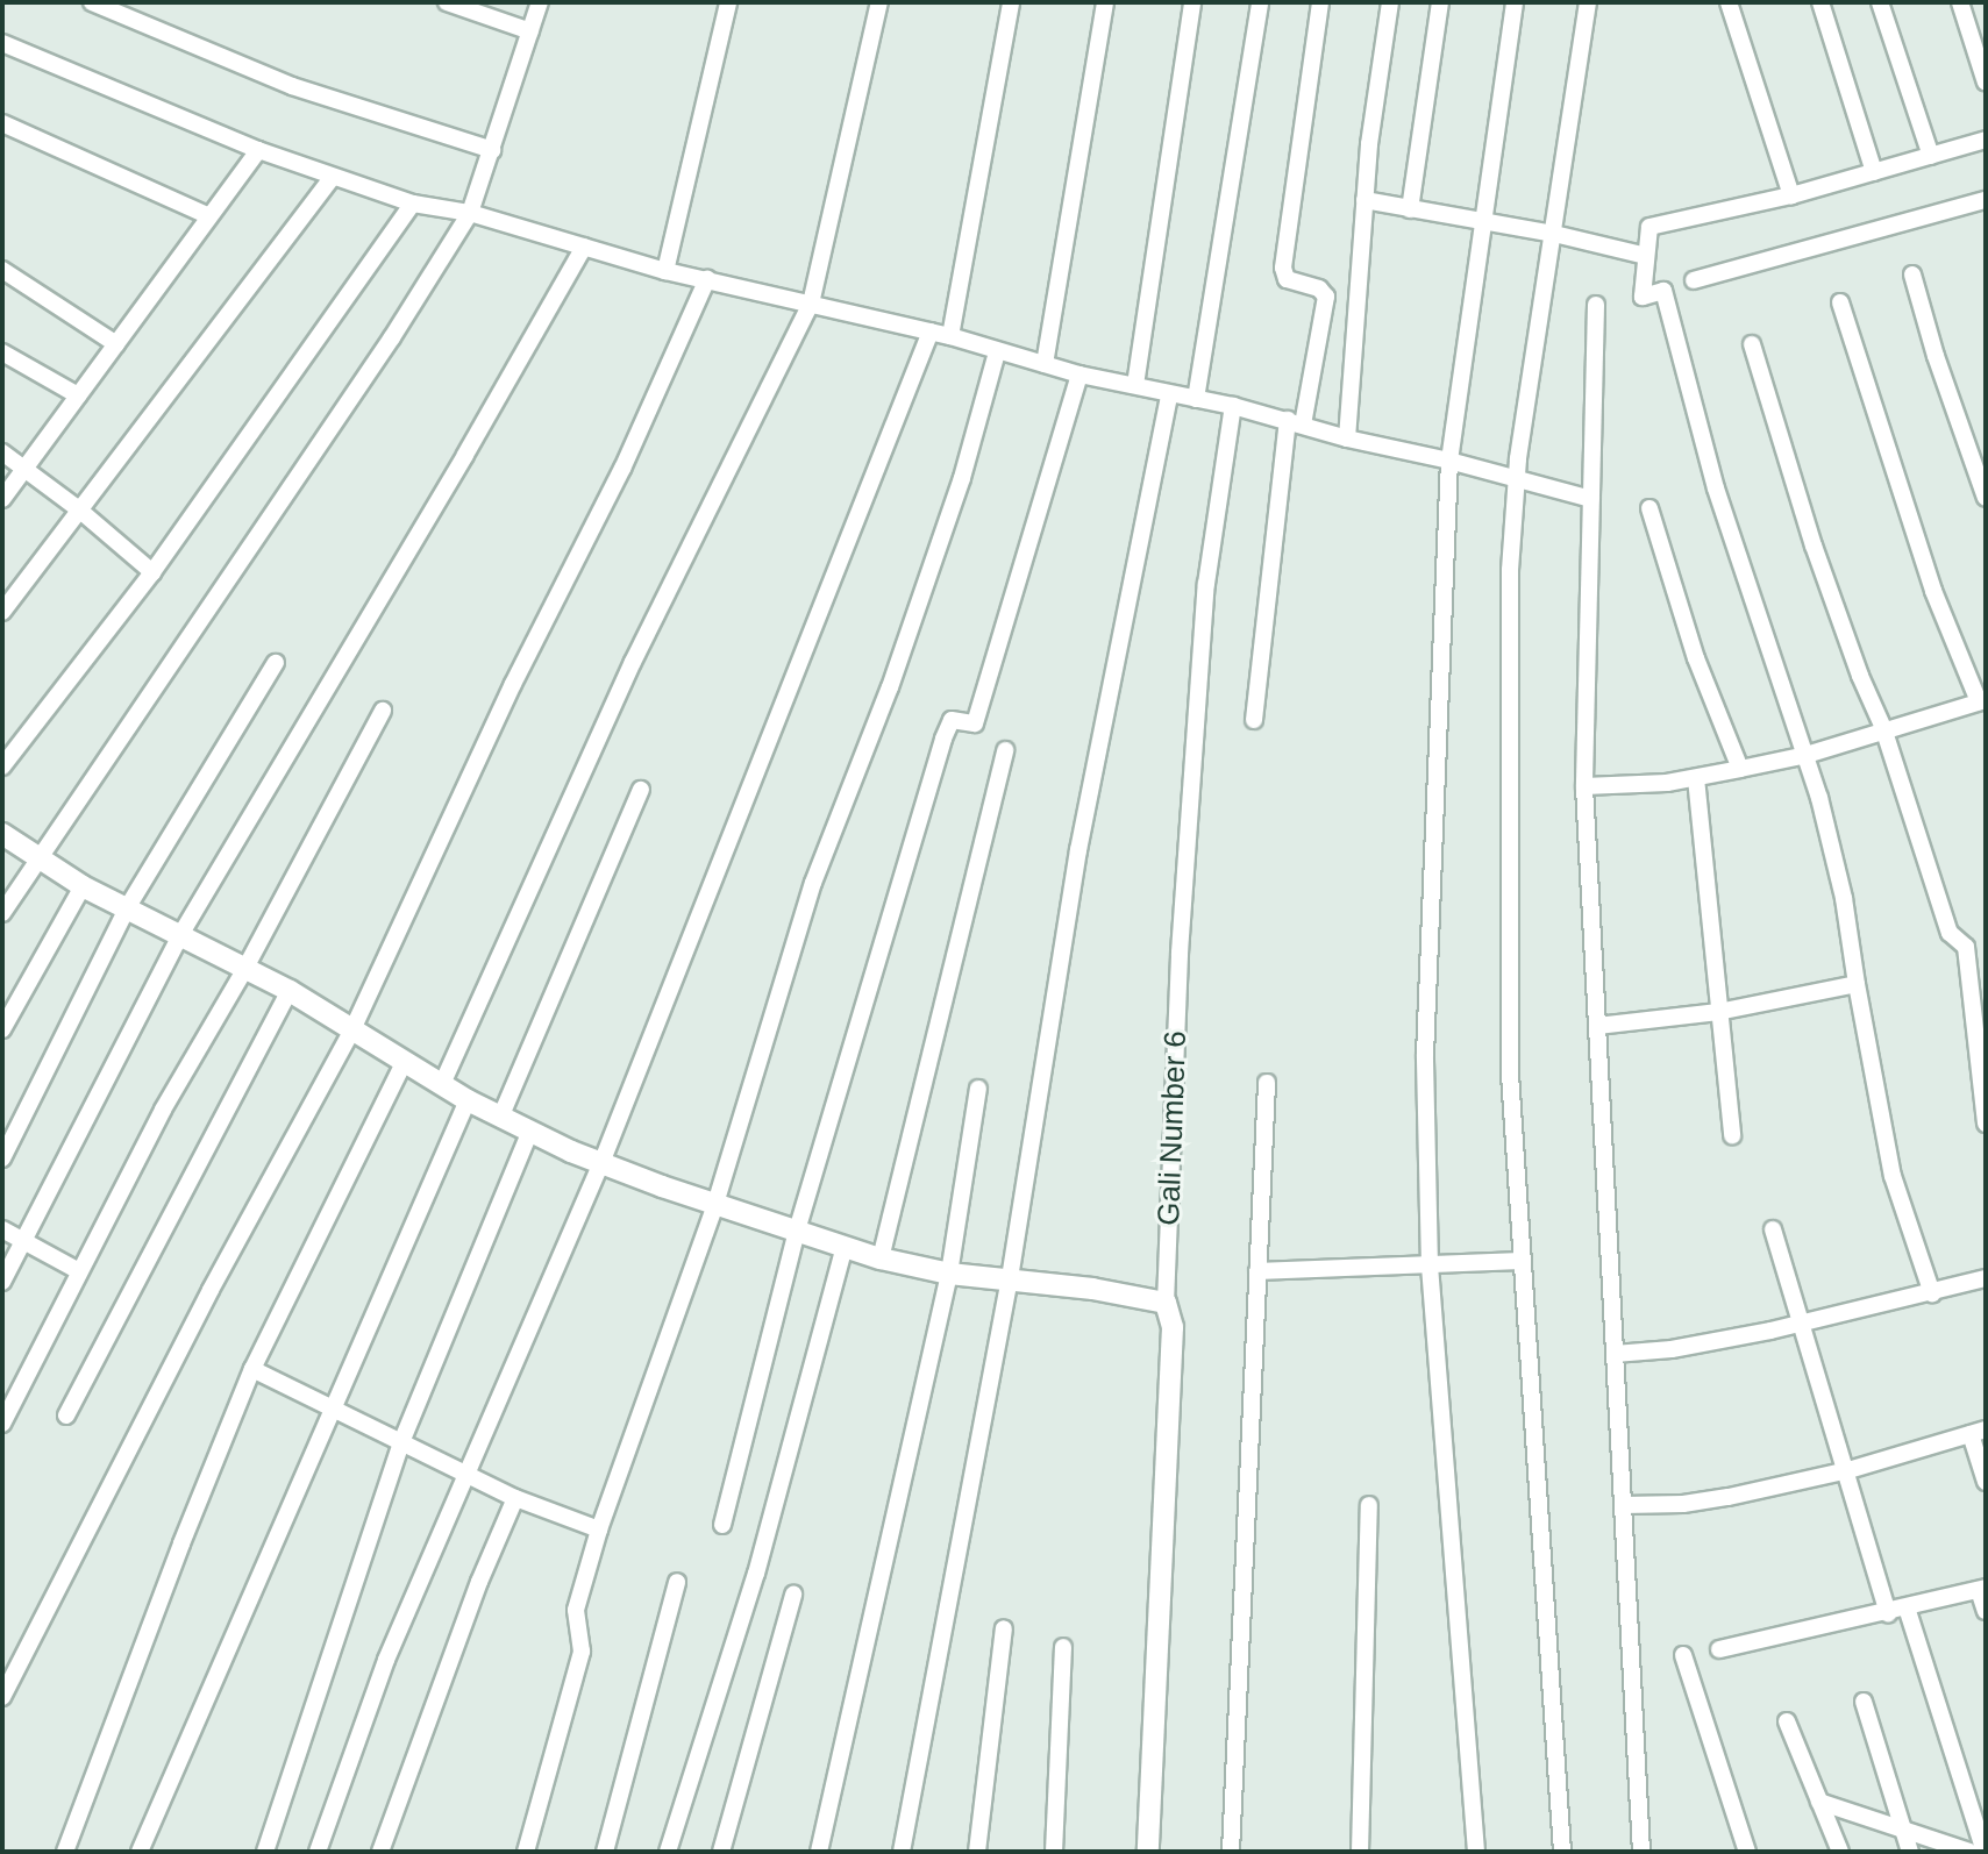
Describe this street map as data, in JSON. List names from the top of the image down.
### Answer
{
  "streets": {
    "street": ["Gali Number 6"]
  }
}
